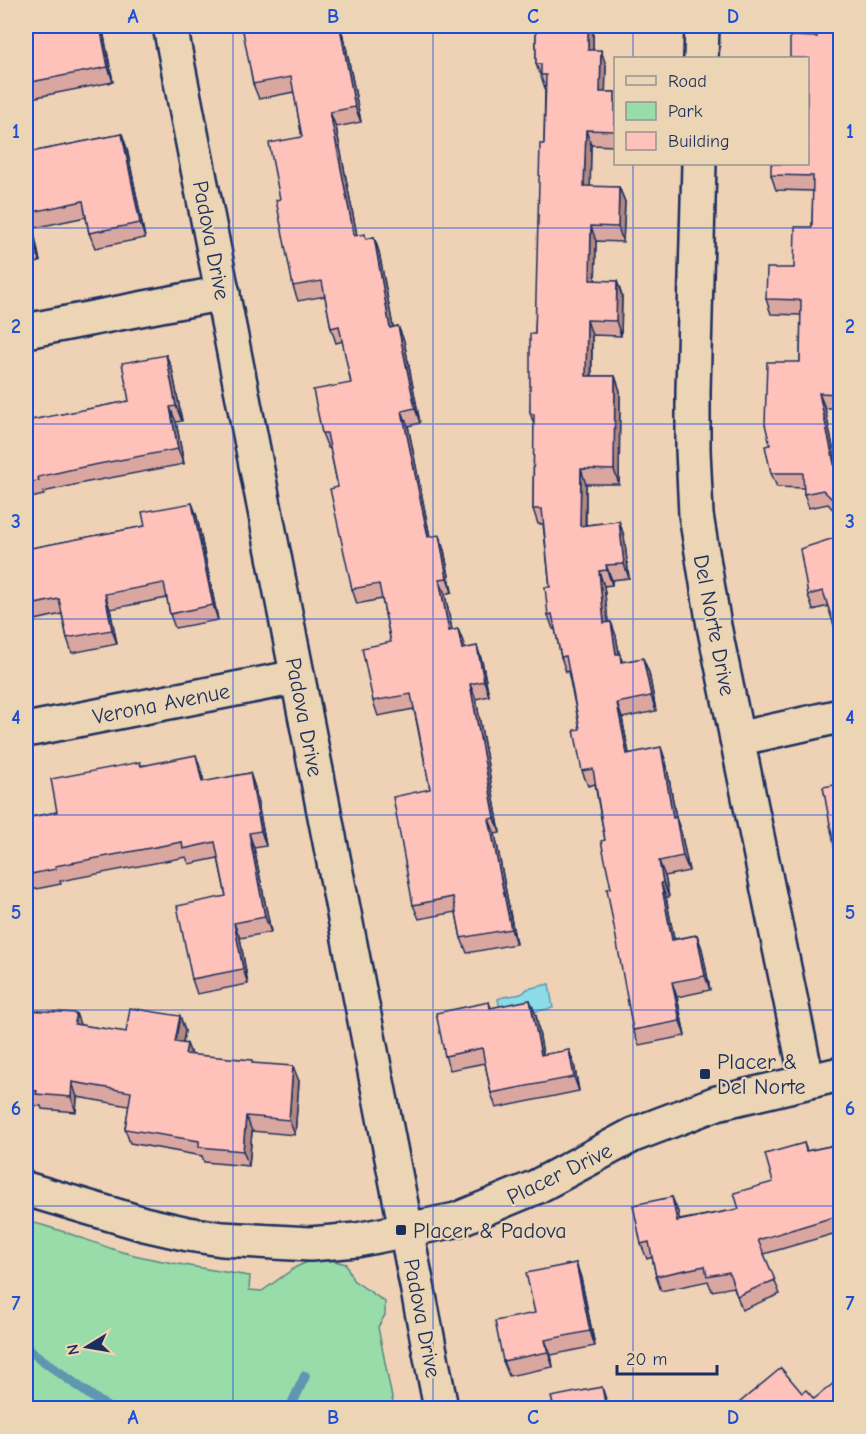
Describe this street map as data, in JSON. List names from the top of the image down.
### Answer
{
  "streets": {
    "street": [
      "Padova Drive",
      "Del Norte Drive",
      "Verona Avenue",
      "Placer Drive"
    ]
  },
  "crossings": [
    ["Padova Drive", "Verona Avenue"],
    ["Padova Drive", "Placer Drive"],
    ["Del Norte Drive", "Placer Drive"]
  ],
  "places": {
    "transit": ["Placer & Del Norte", "Placer & Padova"]
  },
  "legend": ["Road", "Park", "Building"],
  "scale_bar": "20 m",
  "north": "left",
  "grid": {
    "columns": [
      "A",
      "B",
      "C",
      "D"
    ],
    "rows": [
      "1",
      "2",
      "3",
      "4",
      "5",
      "6",
      "7"
    ]
  }
}
